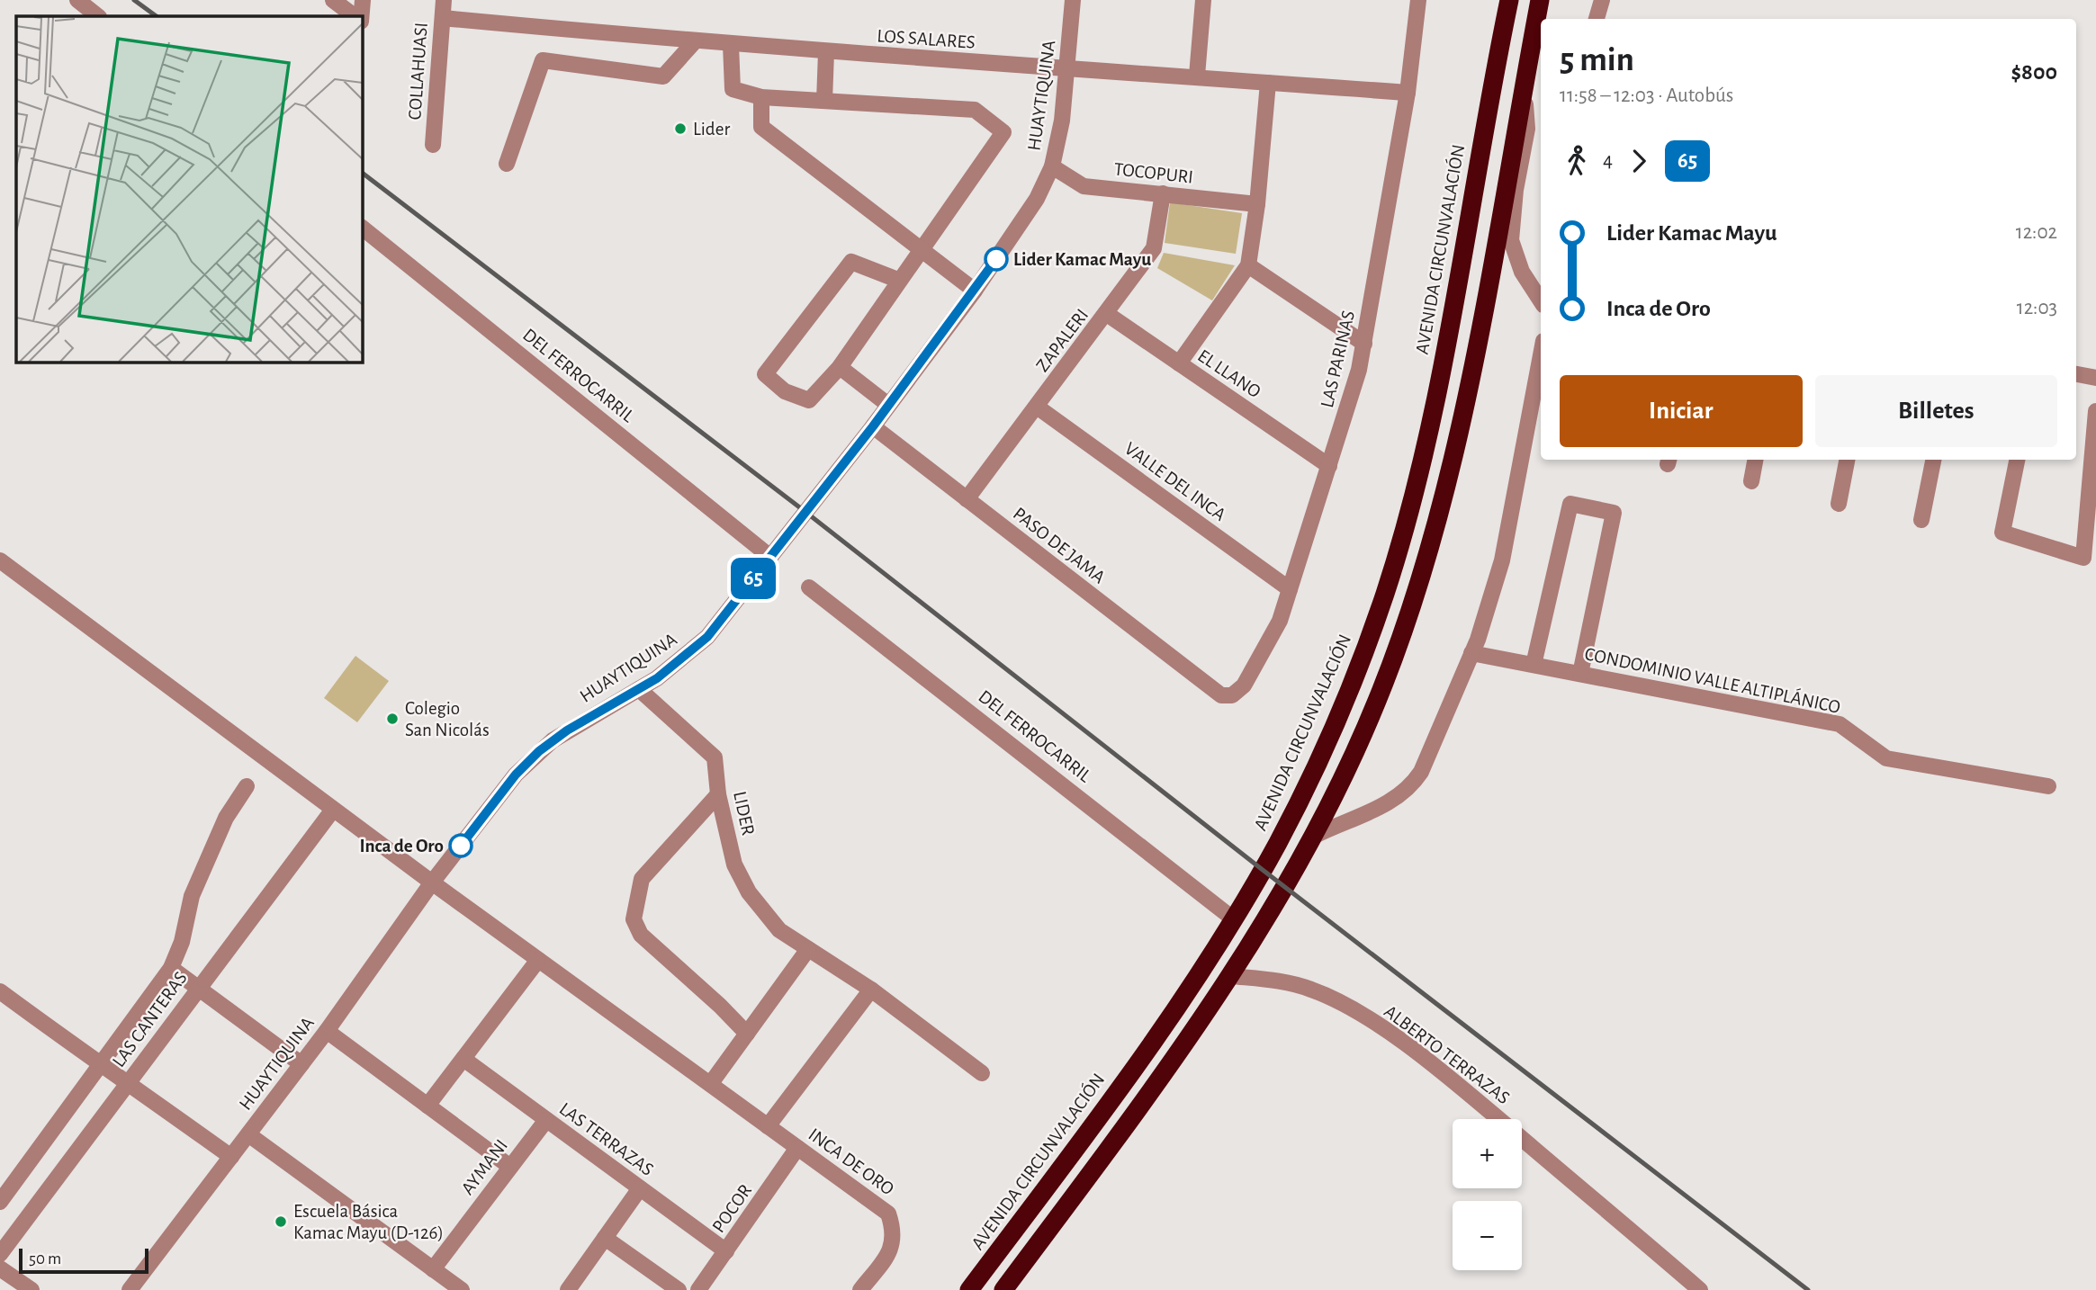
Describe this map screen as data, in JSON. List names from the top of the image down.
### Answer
{
  "streets": {
    "highway": ["AVENIDA CIRCUNVALACIÓN"],
    "street": [
      "LOS SALARES",
      "COLLAHUASI",
      "HUAYTIQUINA",
      "TOCOPURI",
      "ZAPALERI",
      "LAS PARINAS",
      "EL LLANO",
      "DEL FERROCARRIL",
      "VALLE DEL INCA",
      "PASO DE JAMA",
      "CONDOMINIO VALLE ALTIPLÁNICO",
      "LIDER",
      "LAS CANTERAS",
      "ALBERTO TERRAZAS",
      "LAS TERRAZAS",
      "INCA DE ORO",
      "AYMANI",
      "POCOR"
    ]
  },
  "crossings": [
    ["LOS SALARES", "COLLAHUASI"],
    ["LOS SALARES", "HUAYTIQUINA"],
    ["LOS SALARES", "LAS PARINAS"],
    ["HUAYTIQUINA", "TOCOPURI"],
    ["HUAYTIQUINA", "DEL FERROCARRIL"],
    ["HUAYTIQUINA", "PASO DE JAMA"],
    ["HUAYTIQUINA", "LIDER"],
    ["HUAYTIQUINA", "INCA DE ORO"],
    ["TOCOPURI", "ZAPALERI"],
    ["AVENIDA CIRCUNVALACIÓN", "DEL FERROCARRIL"],
    ["ZAPALERI", "EL LLANO"],
    ["ZAPALERI", "VALLE DEL INCA"],
    ["ZAPALERI", "PASO DE JAMA"],
    ["LAS PARINAS", "EL LLANO"],
    ["LAS PARINAS", "VALLE DEL INCA"],
    ["LAS PARINAS", "PASO DE JAMA"],
    ["LAS CANTERAS", "INCA DE ORO"],
    ["LAS TERRAZAS", "AYMANI"],
    ["LAS TERRAZAS", "POCOR"],
    ["INCA DE ORO", "POCOR"]
  ],
  "places": [
    "Lider",
    "Lider Kamac Mayu",
    "Colegio San Nicolás",
    "Inca de Oro",
    "Escuela Básica Kamac Mayu (D-126)"
  ],
  "lines": ["bus line 65"],
  "scale_bar": "50 m",
  "page": {
    "on_map": "65",
    "heading": ["5 min", "11:58 – 12:03 · Autobús", "$800"],
    "legs": ["4", "65"],
    "list": [
      {
        "name": "Lider Kamac Mayu",
        "value": "12:02"
      },
      {
        "name": "Inca de Oro",
        "value": "12:03"
      }
    ],
    "buttons": ["Iniciar", "Billetes"],
    "map_buttons": ["+", "−"],
    "scale": "50 m"
  }
}
